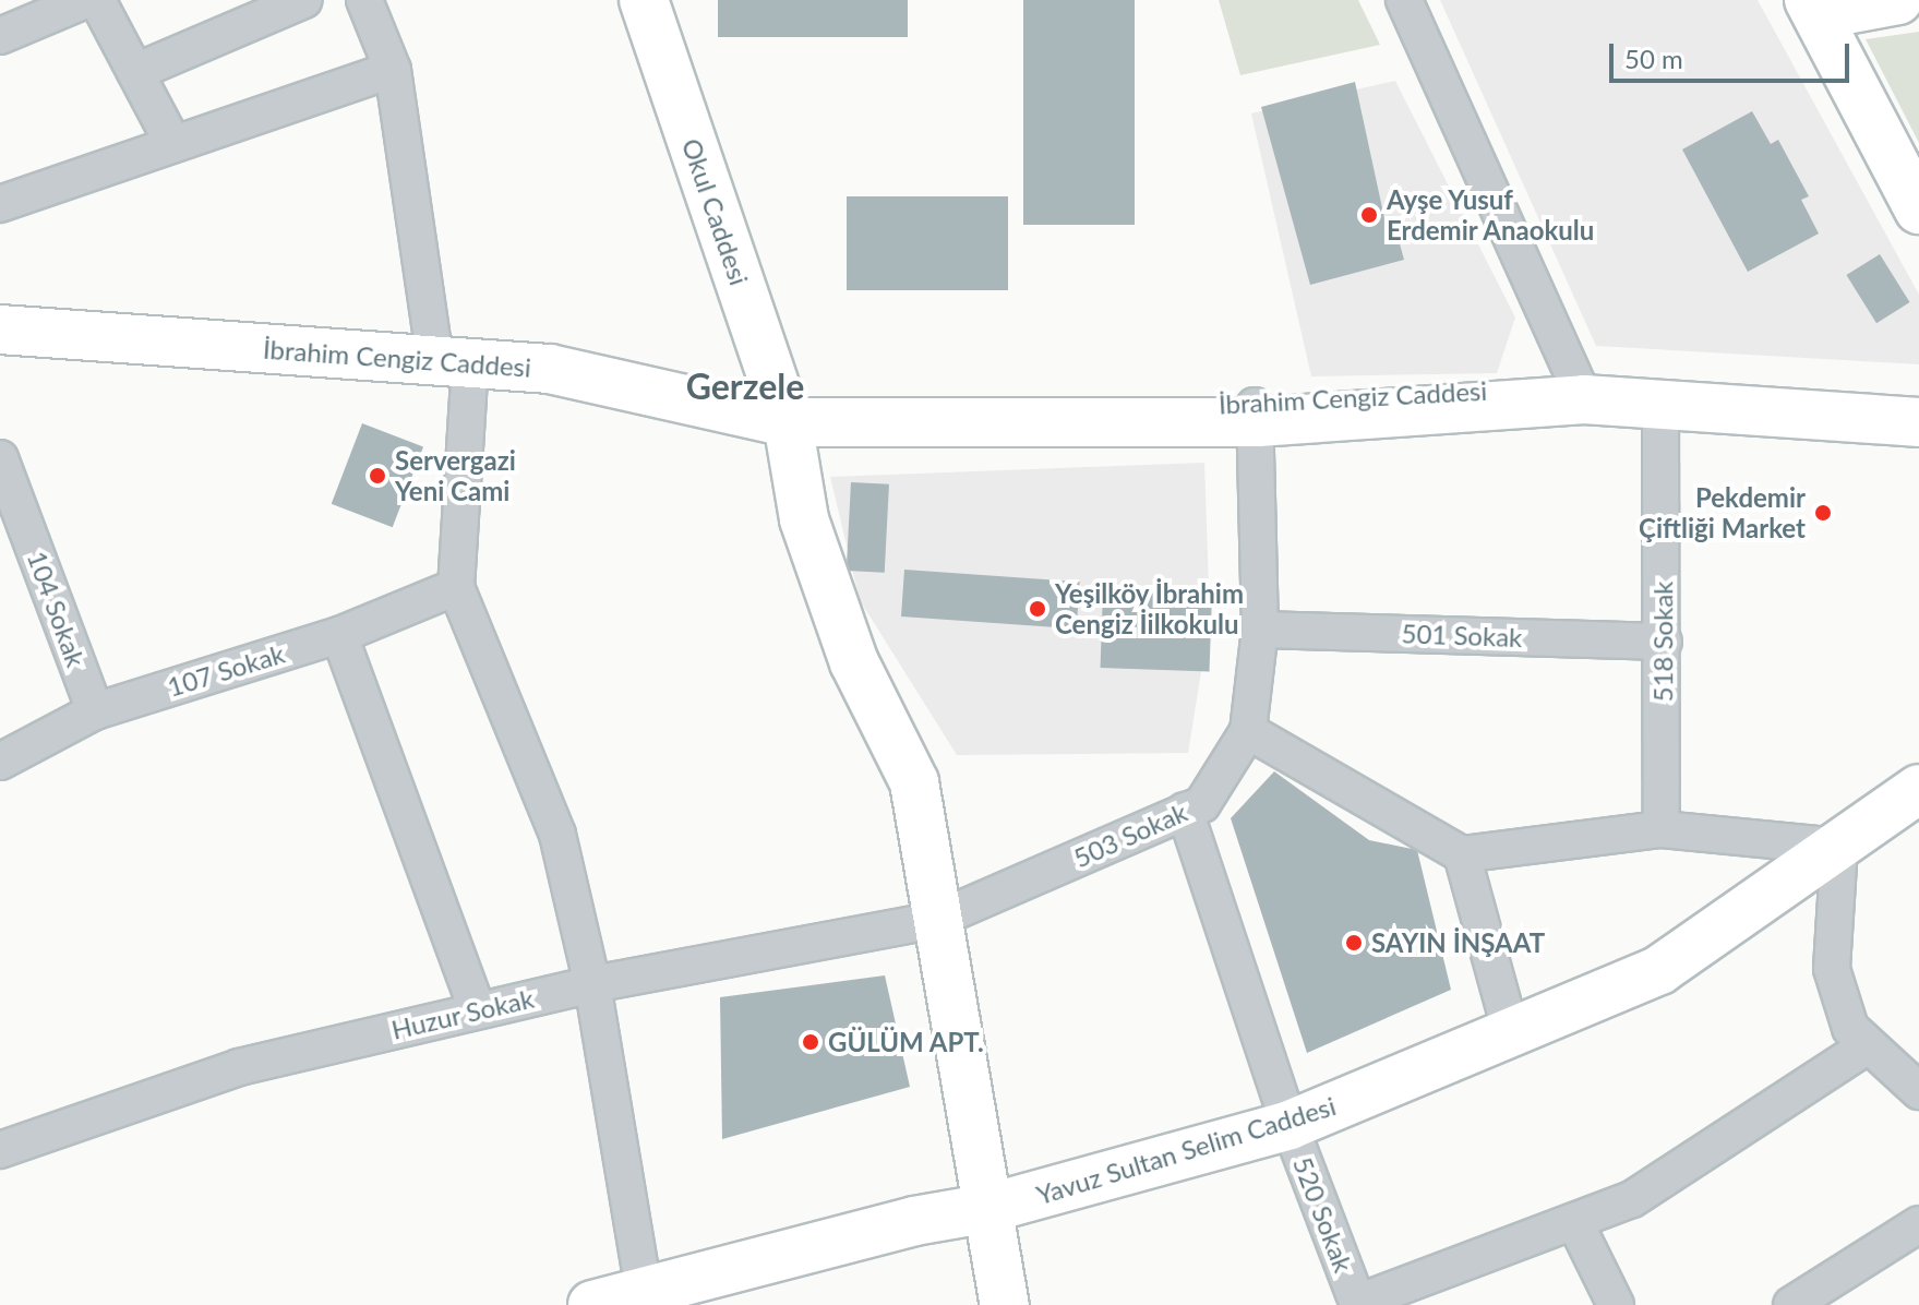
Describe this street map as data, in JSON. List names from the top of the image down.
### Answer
{
  "streets": {
    "street": [
      "Okul Caddesi",
      "İbrahim Cengiz Caddesi",
      "104 Sokak",
      "501 Sokak",
      "518 Sokak",
      "107 Sokak",
      "503 Sokak",
      "Huzur Sokak",
      "Yavuz Sultan Selim Caddesi",
      "520 Sokak"
    ]
  },
  "crossings": [
    ["Okul Caddesi", "İbrahim Cengiz Caddesi"],
    ["Okul Caddesi", "503 Sokak"],
    ["Okul Caddesi", "Huzur Sokak"],
    ["Okul Caddesi", "Yavuz Sultan Selim Caddesi"],
    ["İbrahim Cengiz Caddesi", "518 Sokak"],
    ["İbrahim Cengiz Caddesi", "503 Sokak"],
    ["104 Sokak", "107 Sokak"],
    ["501 Sokak", "518 Sokak"],
    ["501 Sokak", "503 Sokak"],
    ["503 Sokak", "Huzur Sokak"],
    ["503 Sokak", "520 Sokak"],
    ["Yavuz Sultan Selim Caddesi", "520 Sokak"]
  ],
  "districts": ["Gerzele"],
  "places": [
    "Ayşe Yusuf Erdemir Anaokulu",
    "Servergazi Yeni Cami",
    "Pekdemir Çiftliği Market",
    "Yeşilköy İbrahim Cengiz İilkokulu",
    "SAYIN İNŞAAT",
    "GÜLÜM APT."
  ],
  "scale_bar": "50 m"
}
